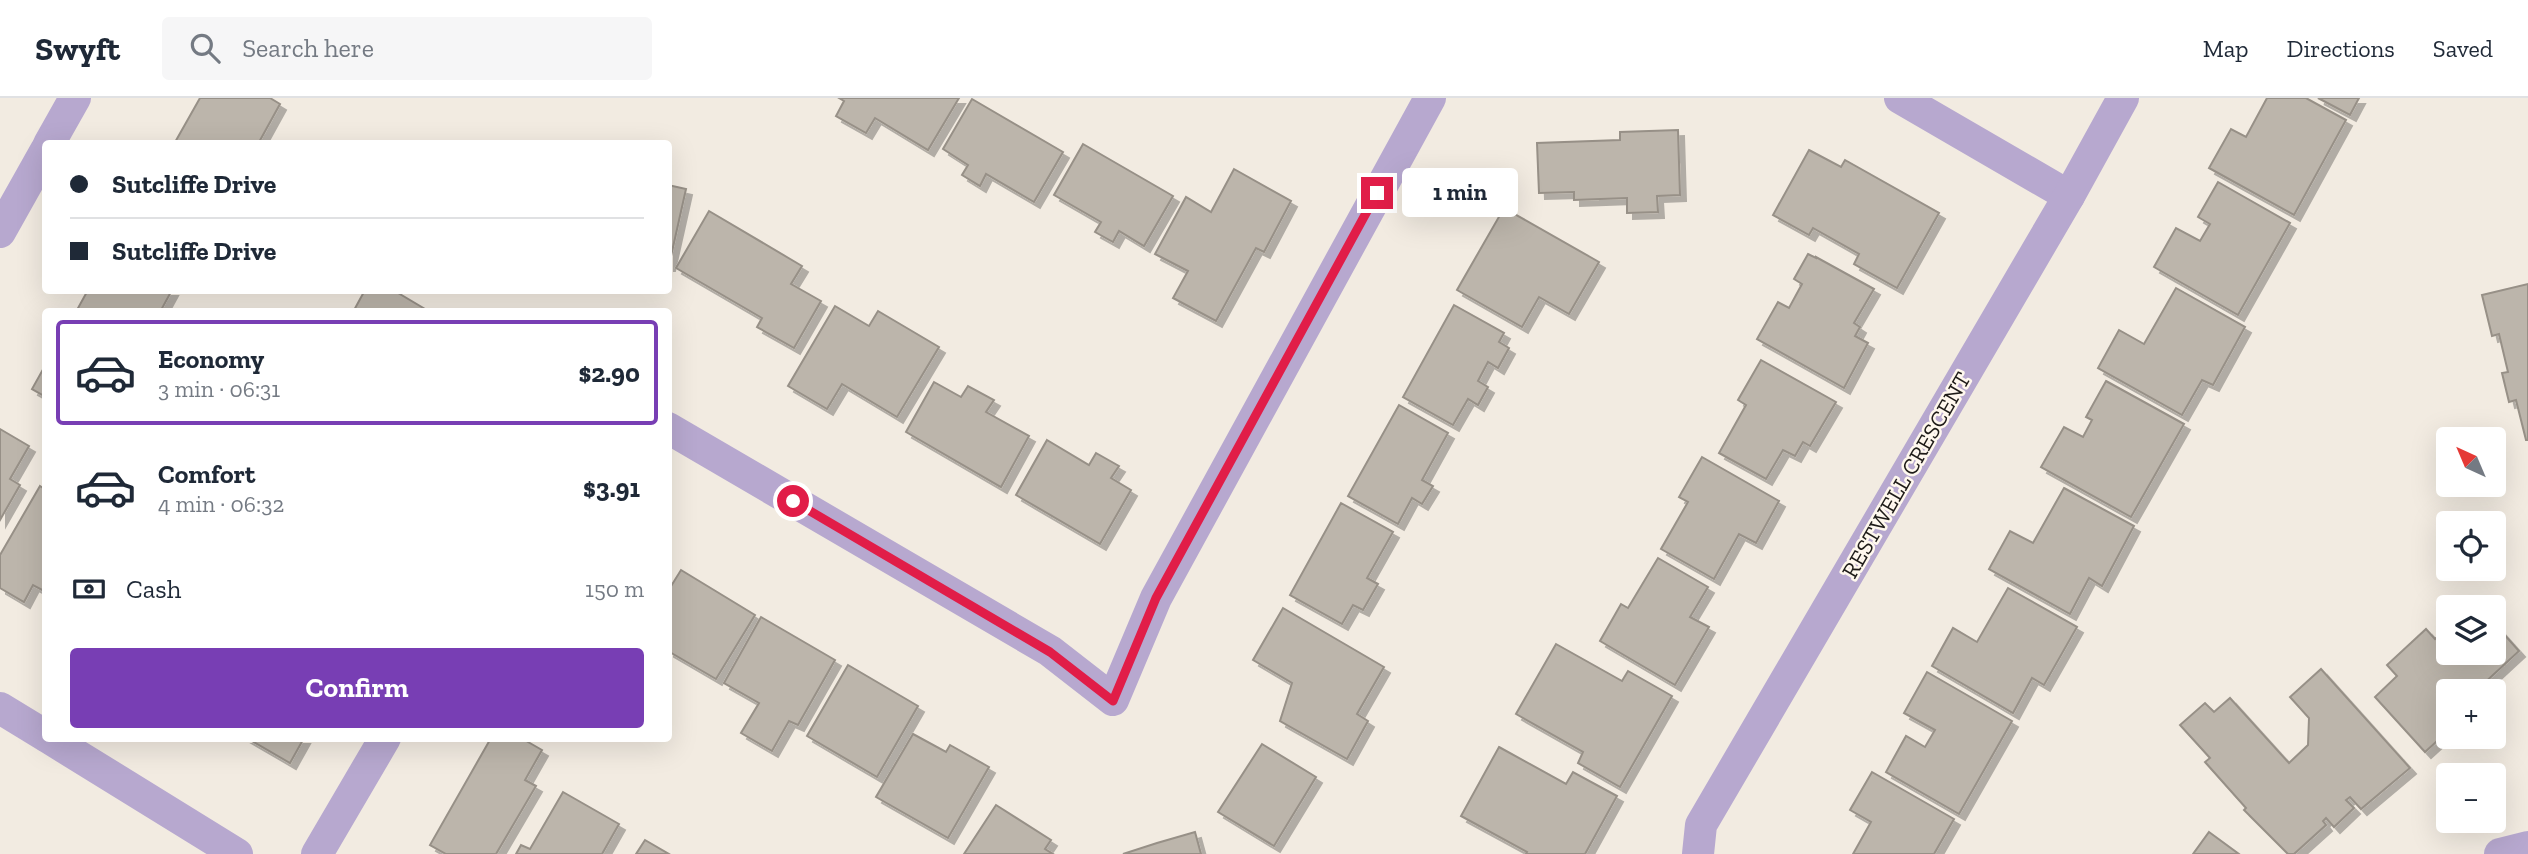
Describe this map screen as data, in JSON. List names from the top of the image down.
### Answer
{
  "streets": {
    "street": ["RESTWELL CRESCENT"]
  },
  "north": "top left",
  "page": {
    "header": "Swyft",
    "search": "Search here",
    "nav": ["Map", "Directions", "Saved"],
    "banner": ["Sutcliffe Drive", "Sutcliffe Drive"],
    "bubble": "1 min",
    "list": [
      {
        "name": "Economy",
        "note": "3 min · 06:31",
        "value": "$2.90"
      },
      {
        "name": "Comfort",
        "note": "4 min · 06:32",
        "value": "$3.91"
      }
    ],
    "map_buttons": ["+", "−"],
    "pay": ["Cash", "150 m"],
    "buttons": "Confirm"
  }
}
